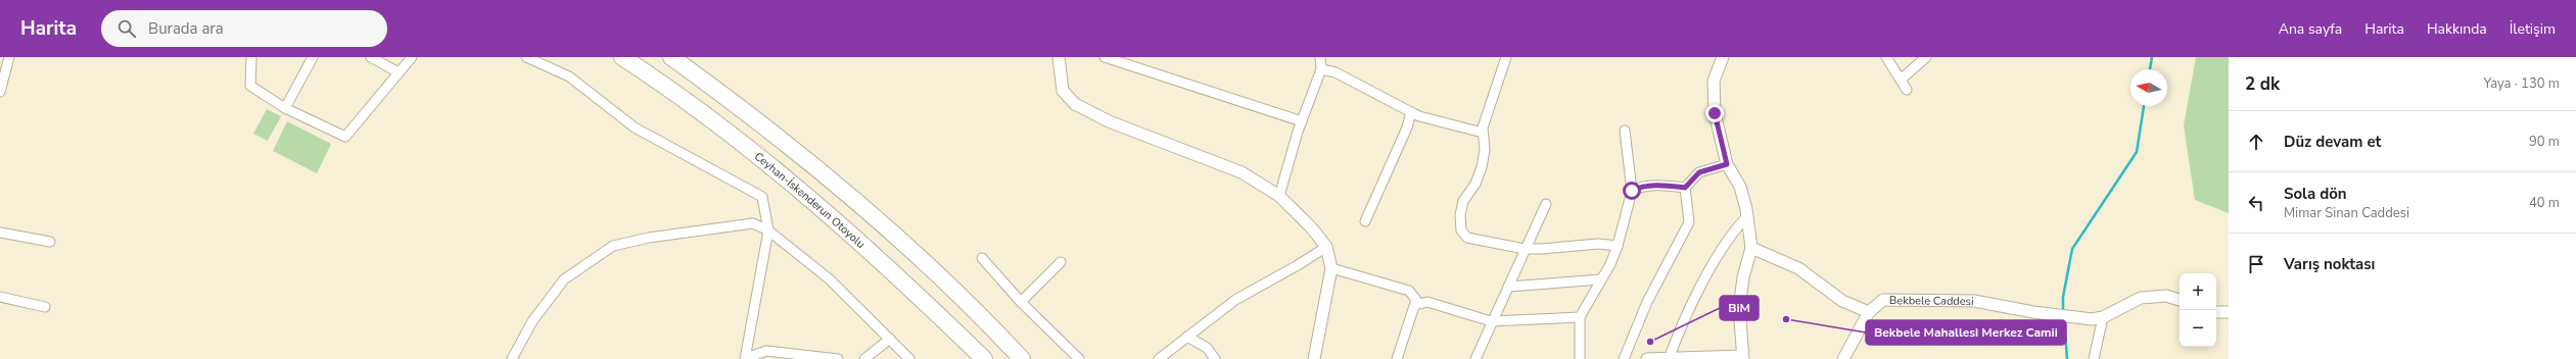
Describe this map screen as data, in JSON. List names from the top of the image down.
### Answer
{
  "streets": {
    "highway": ["Ceyhan-İskenderun Otoyolu"],
    "street": ["Bekbele Caddesi"]
  },
  "places": ["Bekbele Mahallesi Merkez Camii", "BiM"],
  "north": "left",
  "page": {
    "header": "Harita",
    "search": "Burada ara",
    "nav": [
      "Ana sayfa",
      "Harita",
      "Hakkında",
      "İletişim"
    ],
    "heading": ["2 dk", "Yaya · 130 m"],
    "list": [
      ["Düz devam et", "90 m"],
      ["Sola dön", "Mimar Sinan Caddesi", "40 m"],
      "Varış noktası"
    ],
    "map_buttons": ["+", "−"]
  }
}
